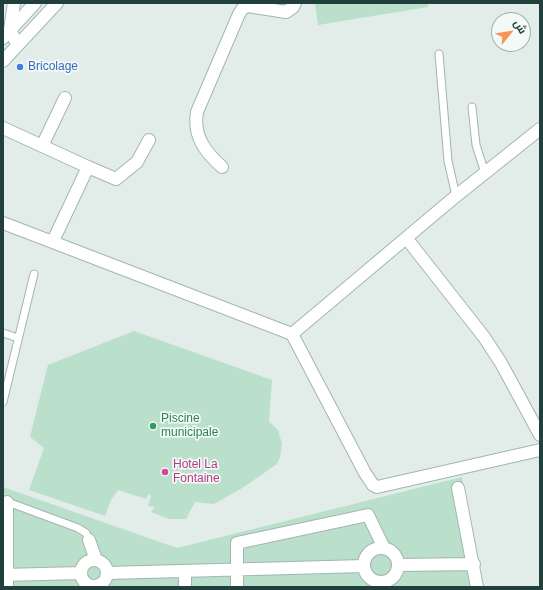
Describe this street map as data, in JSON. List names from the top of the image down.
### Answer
{
  "places": ["Bricolage", "Piscine municipale", "Hotel La Fontaine"],
  "north": "top right"
}
